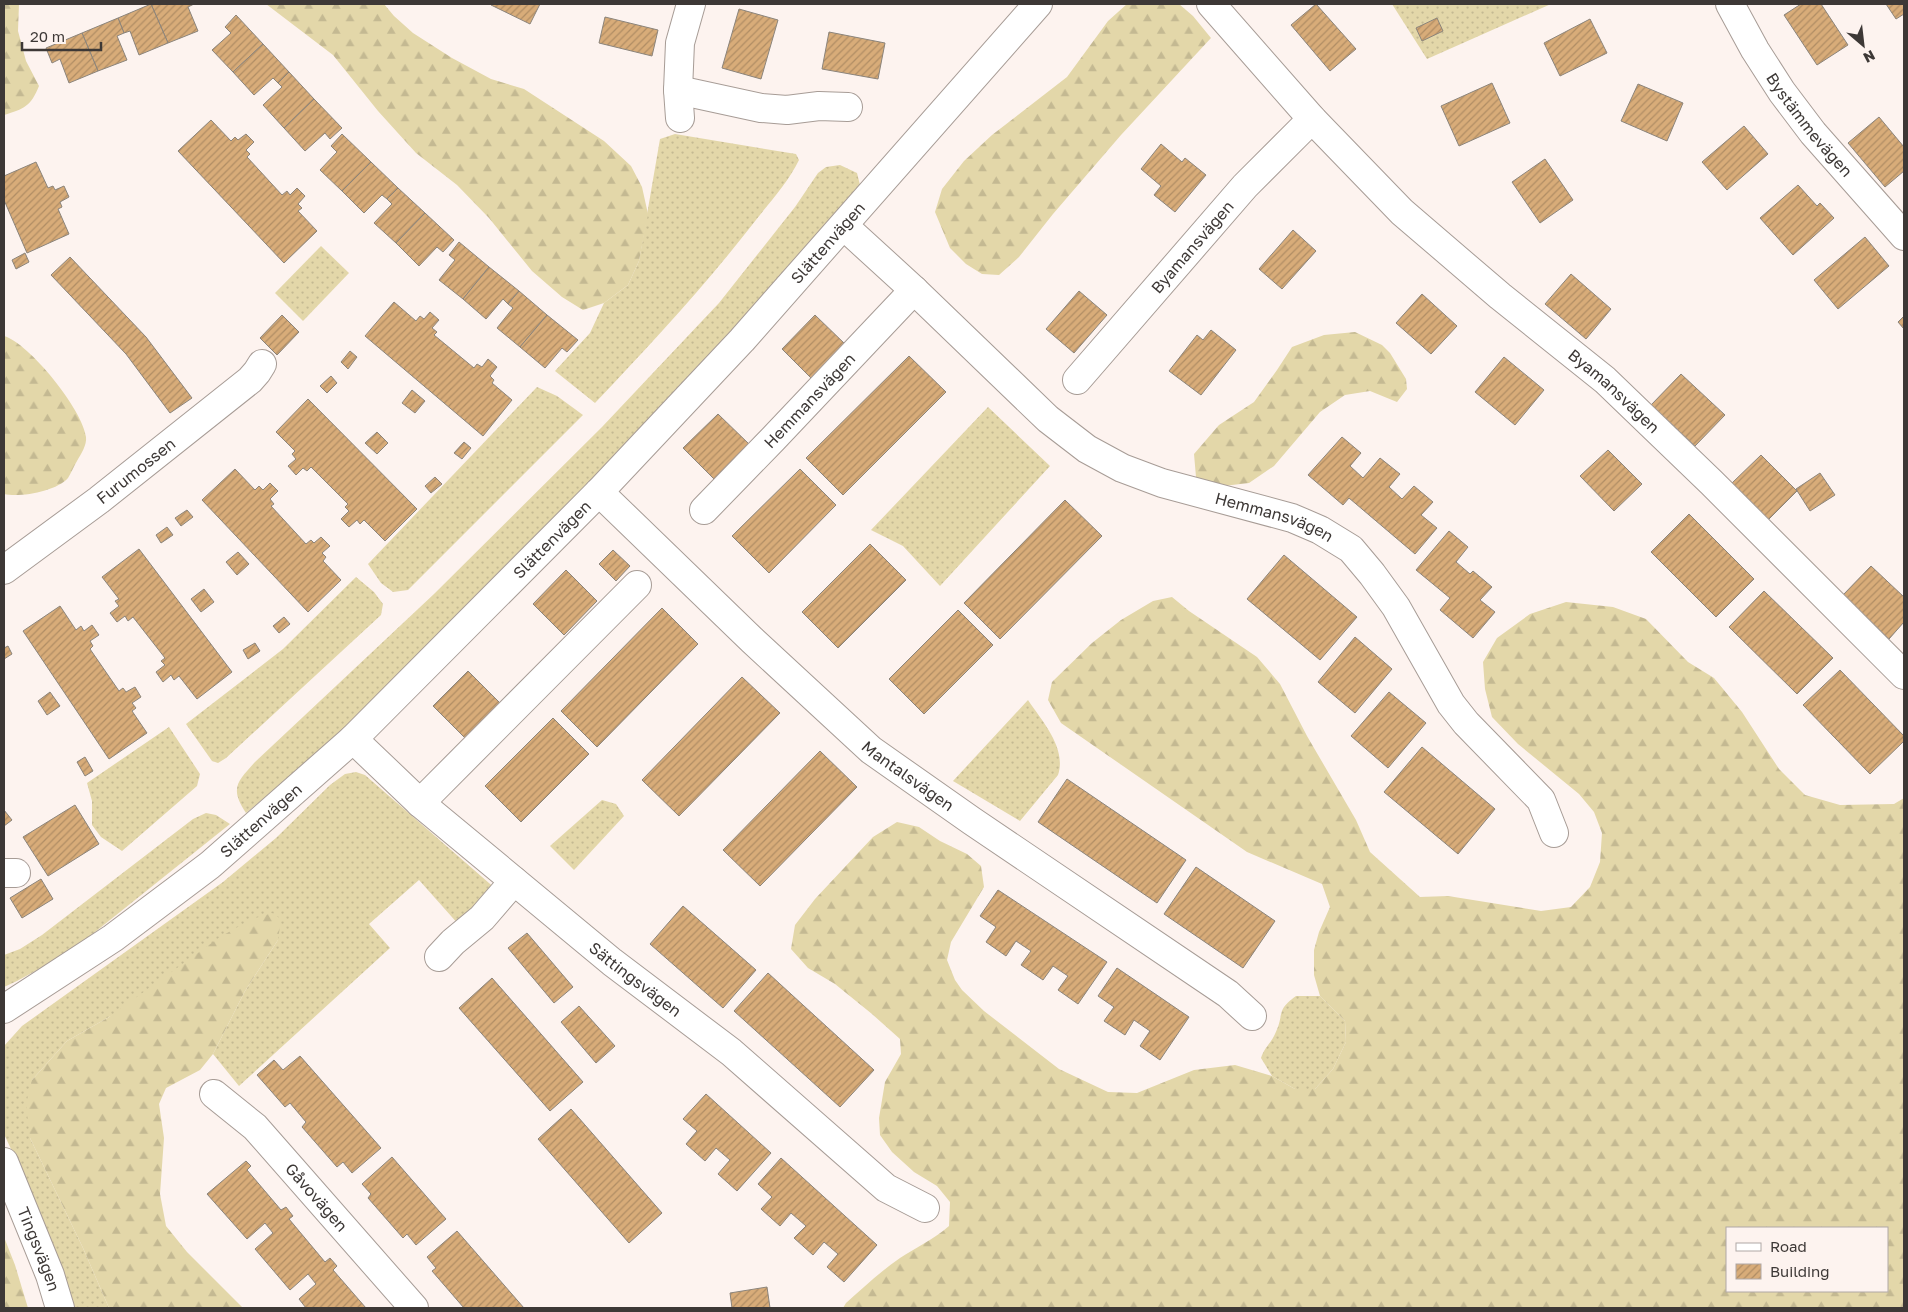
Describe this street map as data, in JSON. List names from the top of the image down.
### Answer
{
  "streets": {
    "street": [
      "Bystämmevägen",
      "Slättenvägen",
      "Byamansvägen",
      "Hemmansvägen",
      "Furumossen",
      "Mantalsvägen",
      "Sättingsvägen",
      "Gåvovägen",
      "Tingsvägen"
    ]
  },
  "crossings": [
    ["Slättenvägen", "Hemmansvägen"],
    ["Slättenvägen", "Mantalsvägen"],
    ["Slättenvägen", "Sättingsvägen"]
  ],
  "legend": ["Road", "Building"],
  "scale_bar": "20 m",
  "north": "bottom right"
}
